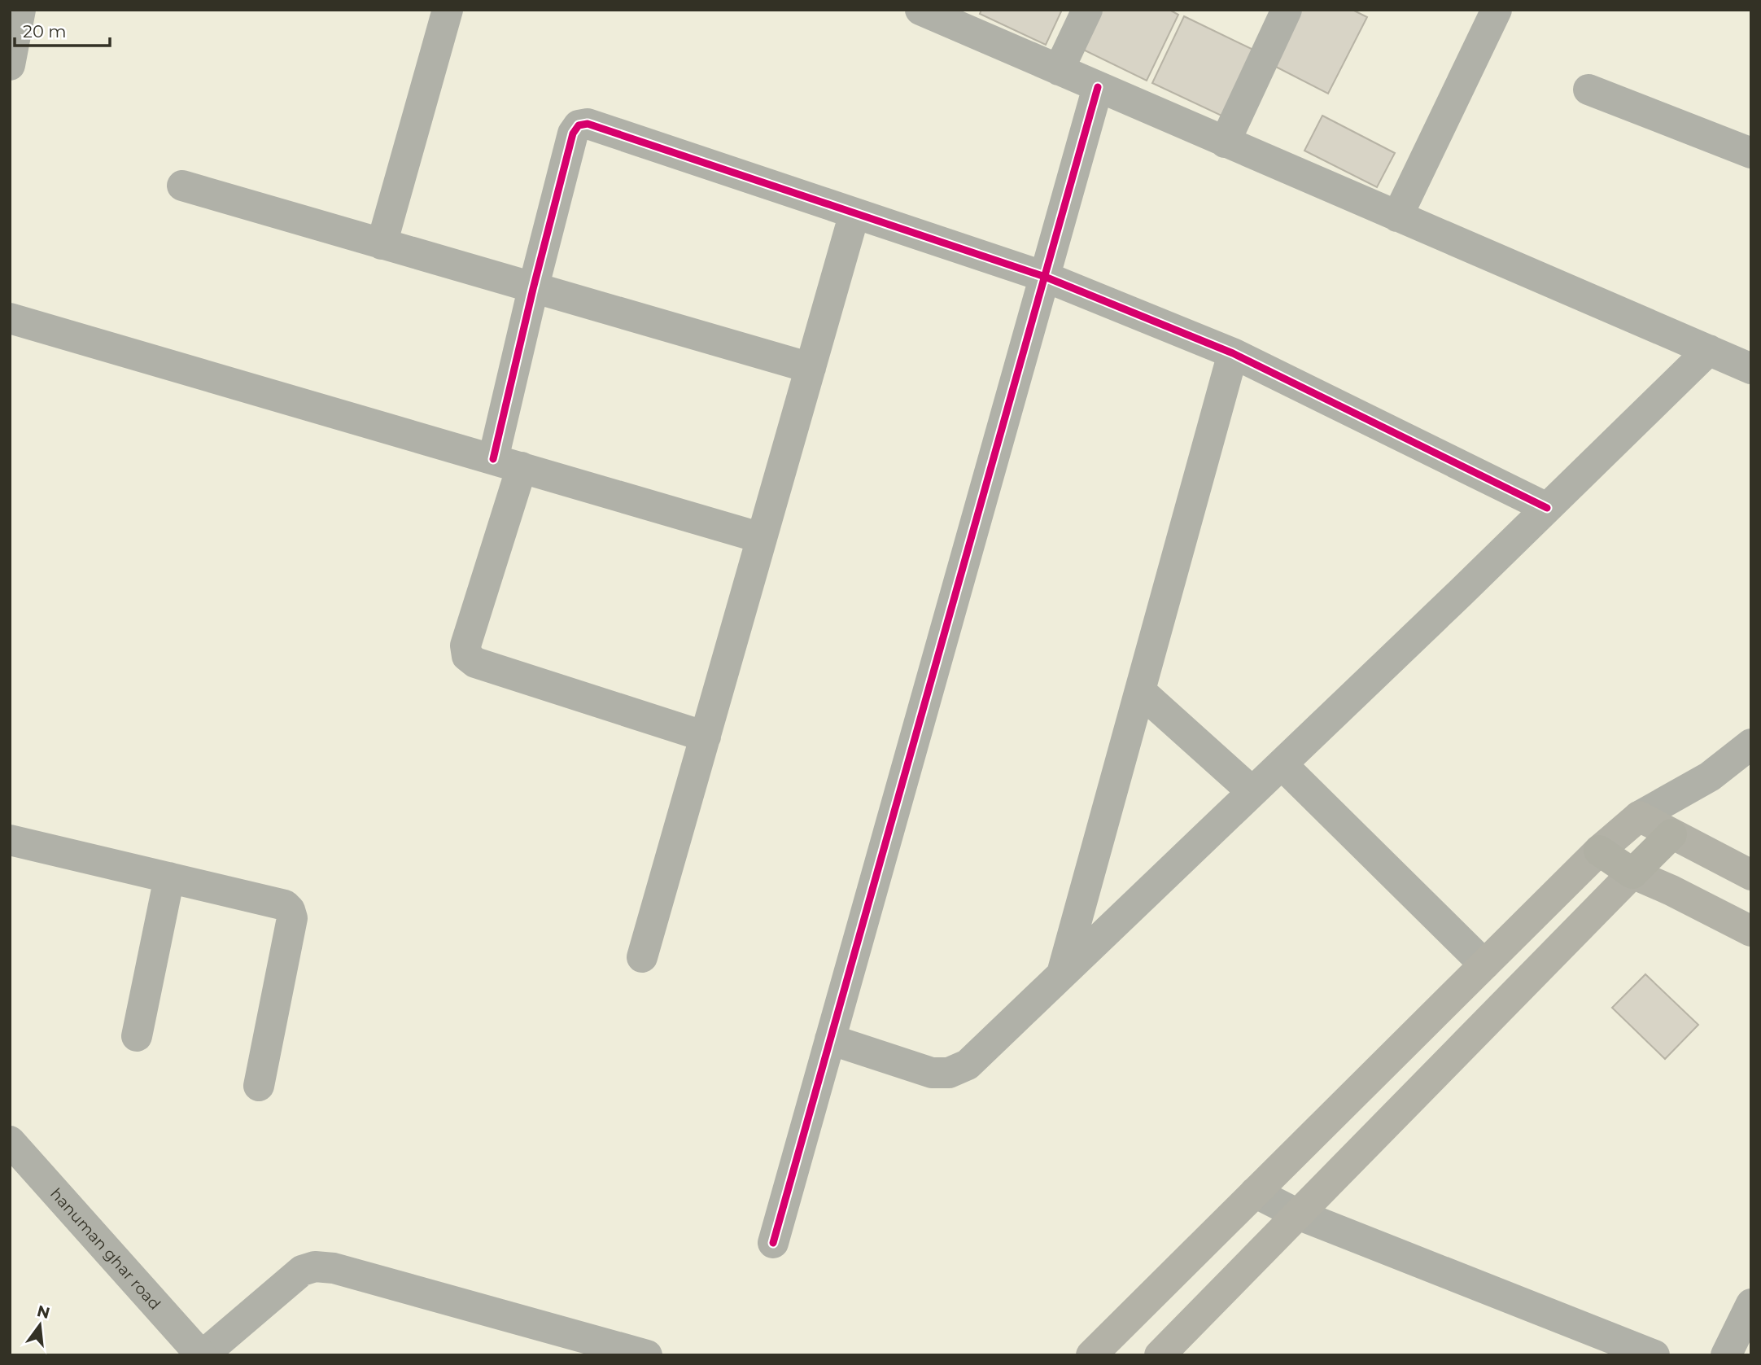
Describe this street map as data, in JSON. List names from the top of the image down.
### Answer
{
  "streets": {
    "street": ["hanuman ghar road"]
  },
  "scale_bar": "20 m",
  "north": "top"
}
